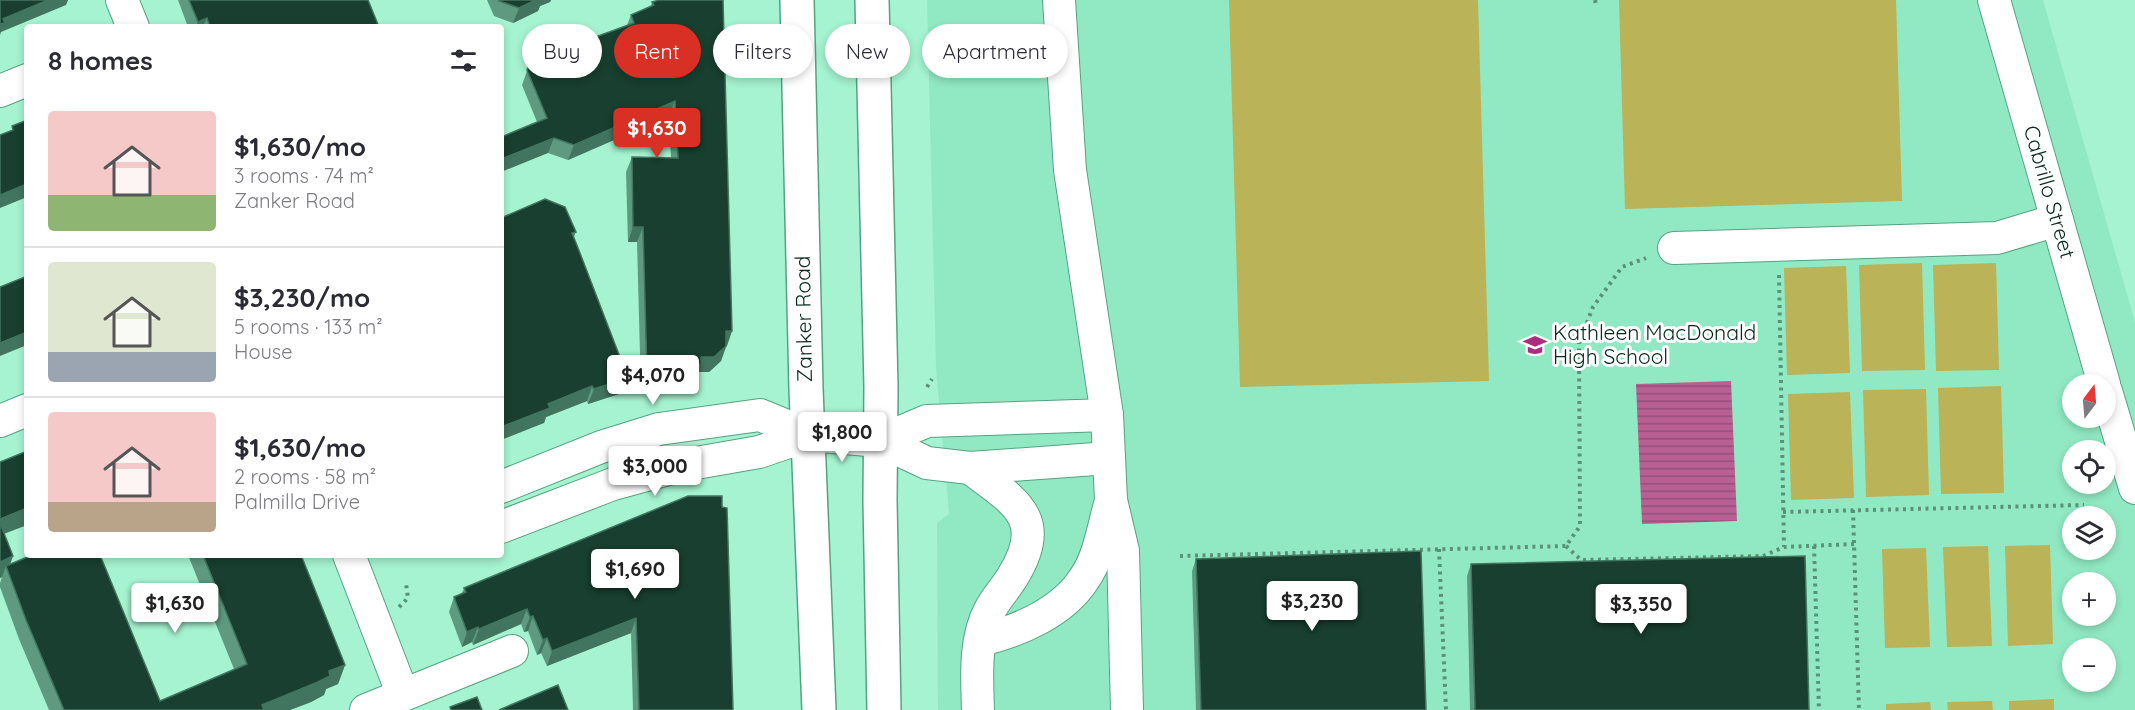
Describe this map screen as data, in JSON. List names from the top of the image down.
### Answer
{
  "streets": {
    "main road": ["Zanker Road"],
    "street": ["Cabrillo Street"]
  },
  "places": {
    "school or university": ["Kathleen MacDonald High School"]
  },
  "north": "top",
  "page": {
    "chip": [
      "Buy",
      "Rent",
      "Filters",
      "New",
      "Apartment"
    ],
    "heading": "8 homes",
    "list": [
      {
        "name": "$1,630/mo",
        "note": "3 rooms · 74 m² · Zanker Road"
      },
      {
        "name": "$3,230/mo",
        "note": "5 rooms · 133 m² · House"
      },
      {
        "name": "$1,630/mo",
        "note": "2 rooms · 58 m² · Palmilla Drive"
      }
    ],
    "price": [
      "$1,630",
      "$4,070",
      "$1,800",
      "$3,000",
      "$1,690",
      "$3,230",
      "$1,630",
      "$3,350"
    ],
    "map_buttons": ["+", "−"]
  }
}
